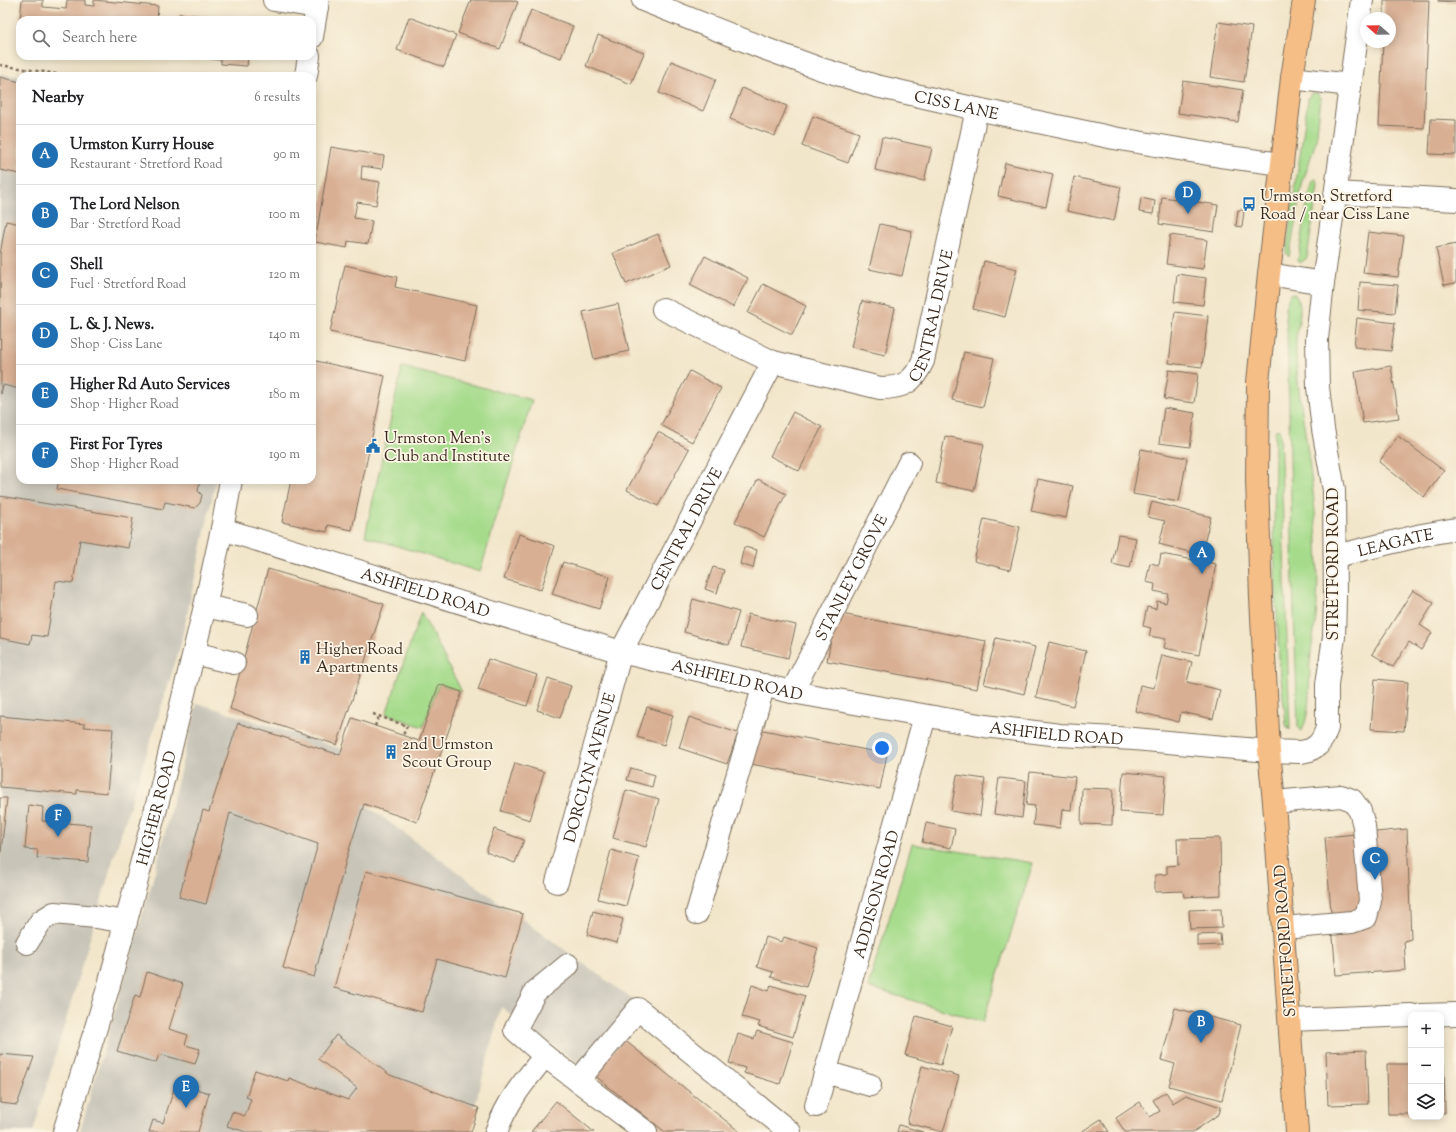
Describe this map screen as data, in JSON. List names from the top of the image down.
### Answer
{
  "streets": {
    "main road": ["STRETFORD ROAD"],
    "street": [
      "CISS LANE",
      "CENTRAL DRIVE",
      "LEAGATE",
      "STANLEY GROVE",
      "ASHFIELD ROAD",
      "DORCLYN AVENUE",
      "HIGHER ROAD",
      "ADDISON ROAD"
    ]
  },
  "crossings": [
    ["CISS LANE", "CENTRAL DRIVE"],
    ["CISS LANE", "STRETFORD ROAD"],
    ["CENTRAL DRIVE", "ASHFIELD ROAD"],
    ["CENTRAL DRIVE", "DORCLYN AVENUE"],
    ["LEAGATE", "STRETFORD ROAD"],
    ["STRETFORD ROAD", "ASHFIELD ROAD"],
    ["STANLEY GROVE", "ASHFIELD ROAD"],
    ["ASHFIELD ROAD", "DORCLYN AVENUE"],
    ["ASHFIELD ROAD", "HIGHER ROAD"],
    ["ASHFIELD ROAD", "ADDISON ROAD"]
  ],
  "places": {
    "bus stop": ["Urmston, Stretford Road / near Ciss Lane"],
    "public building": ["Urmston Men's Club and Institute"],
    "building": ["Higher Road Apartments", "2nd Urmston Scout Group"]
  },
  "north": "left",
  "page": {
    "search": "Search here",
    "heading": ["Nearby", "6 results"],
    "list": [
      {
        "mark": "A",
        "name": "Urmston Kurry House",
        "note": "Restaurant · Stretford Road",
        "value": "90 m"
      },
      {
        "mark": "B",
        "name": "The Lord Nelson",
        "note": "Bar · Stretford Road",
        "value": "100 m"
      },
      {
        "mark": "C",
        "name": "Shell",
        "note": "Fuel · Stretford Road",
        "value": "120 m"
      },
      {
        "mark": "D",
        "name": "L. & J. News.",
        "note": "Shop · Ciss Lane",
        "value": "140 m"
      },
      {
        "mark": "E",
        "name": "Higher Rd Auto Services",
        "note": "Shop · Higher Road",
        "value": "180 m"
      },
      {
        "mark": "F",
        "name": "First For Tyres",
        "note": "Shop · Higher Road",
        "value": "190 m"
      }
    ],
    "pins": [
      "D",
      "A",
      "F",
      "C",
      "B",
      "E"
    ],
    "map_buttons": ["+", "−"]
  }
}
